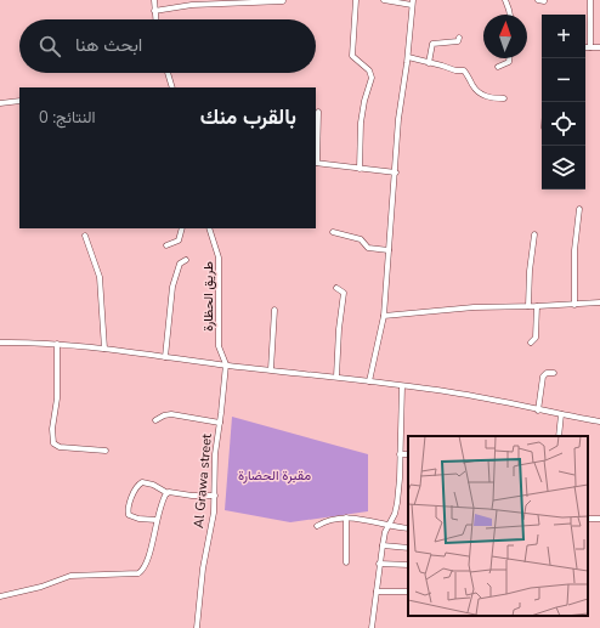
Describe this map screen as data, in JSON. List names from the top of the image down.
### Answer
{
  "streets": {
    "street": ["طريق الحظارة", "Al Grawa street"]
  },
  "crossings": [
    ["طريق الحظارة", "Al Grawa street"]
  ],
  "parks": ["مقبرة الحضارة"],
  "north": "top",
  "page": {
    "map_buttons": ["+", "−"],
    "search": "ابحث هنا",
    "heading": ["بالقرب منك", "النتائج: 0"]
  }
}
